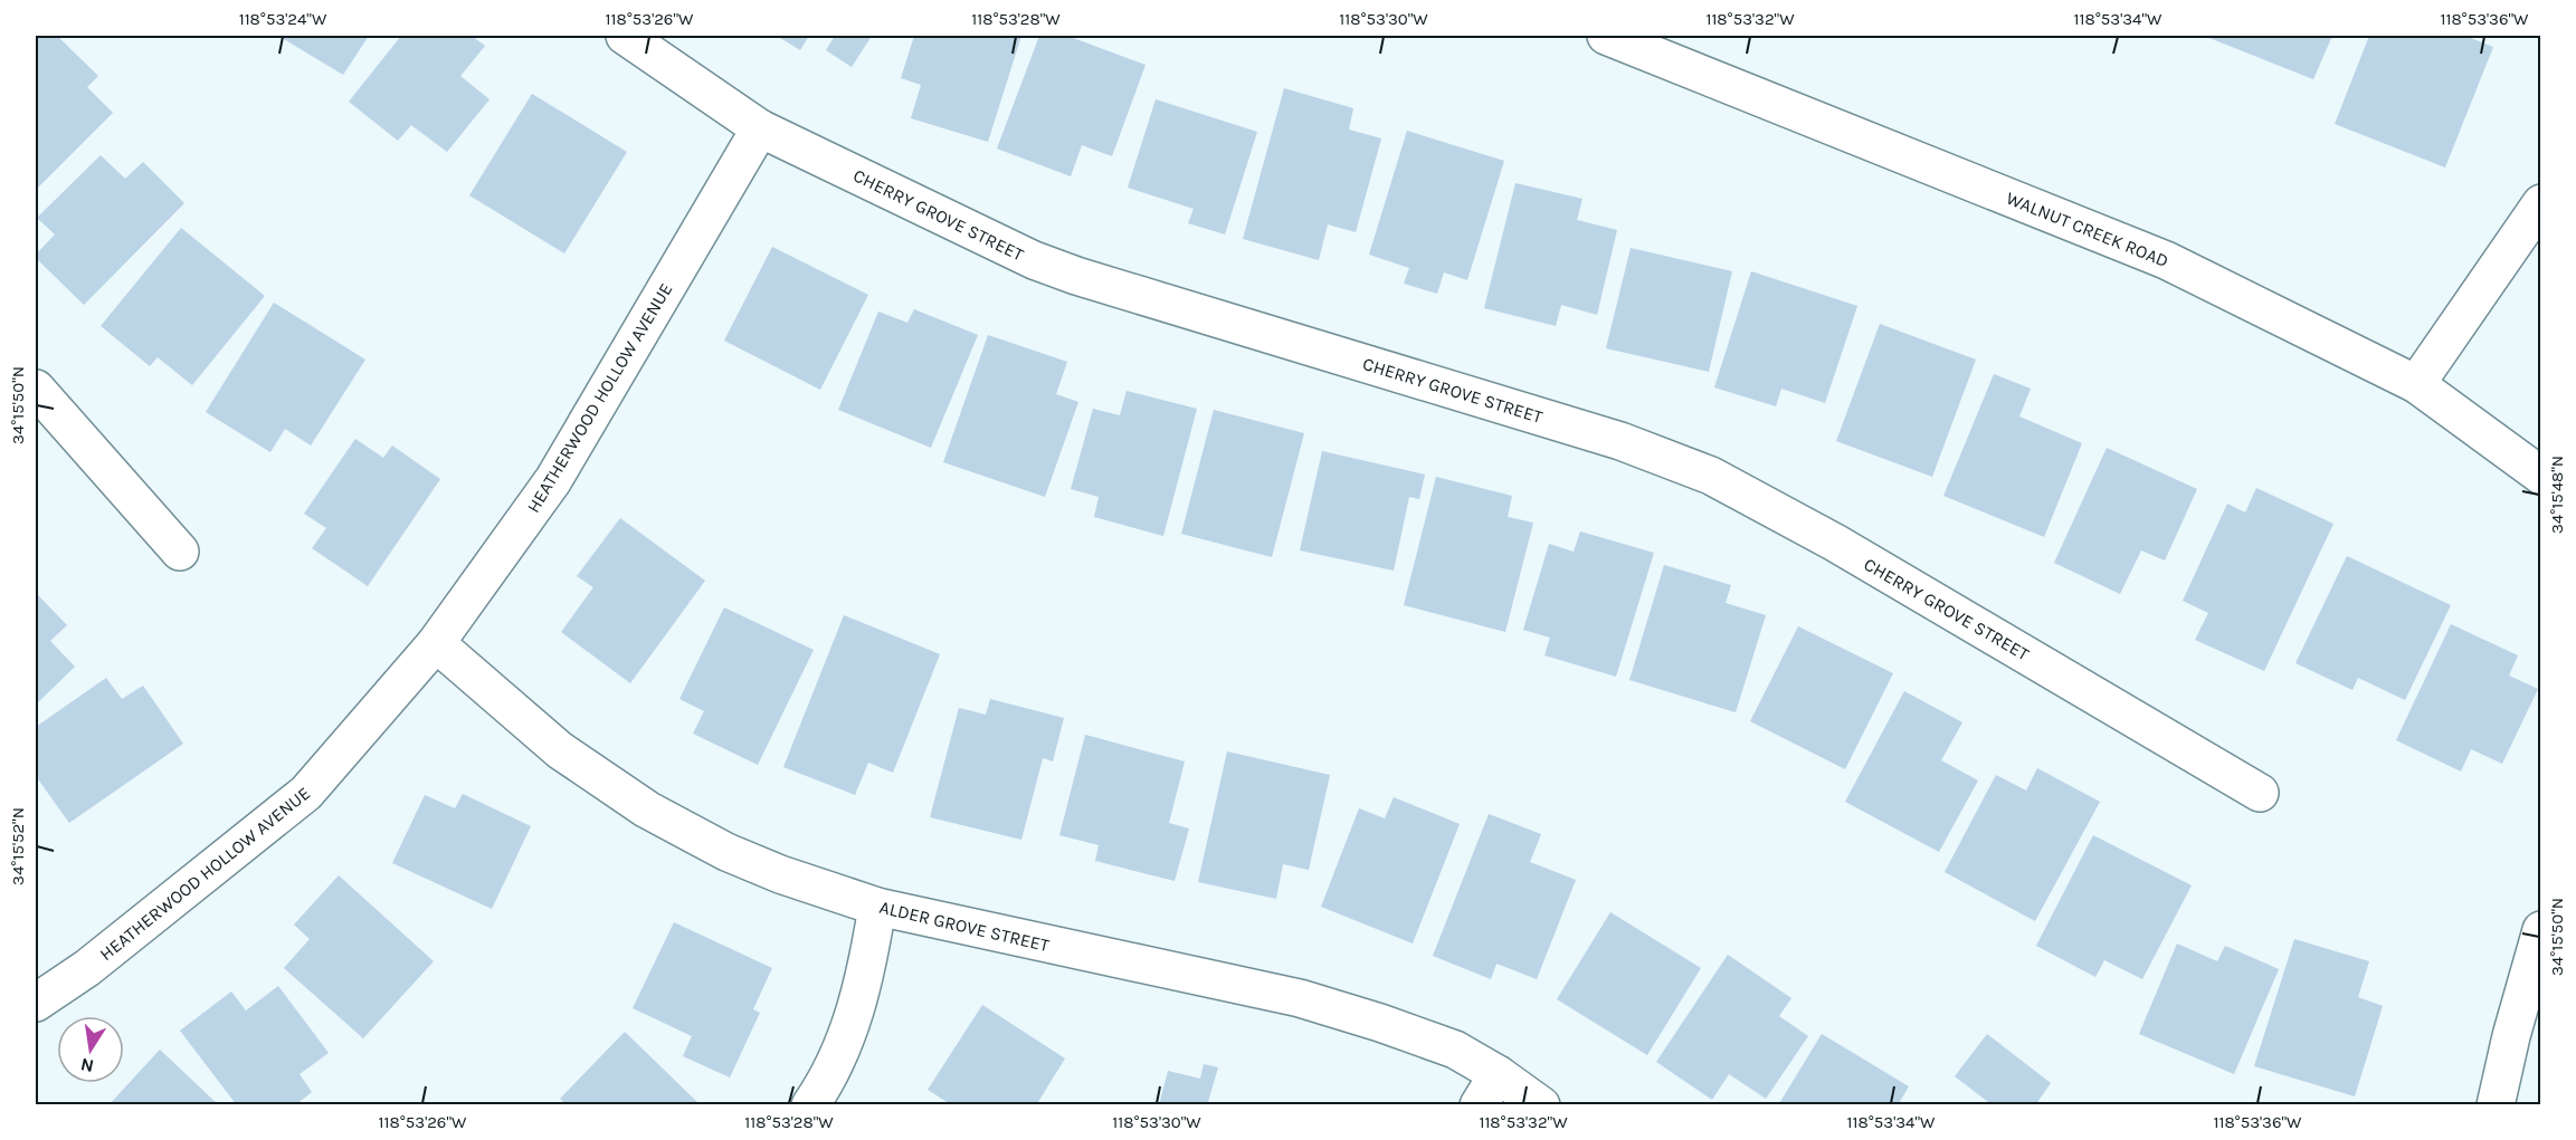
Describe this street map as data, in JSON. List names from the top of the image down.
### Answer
{
  "streets": {
    "street": [
      "CHERRY GROVE STREET",
      "WALNUT CREEK ROAD",
      "HEATHERWOOD HOLLOW AVENUE",
      "ALDER GROVE STREET"
    ]
  },
  "crossings": [
    ["CHERRY GROVE STREET", "HEATHERWOOD HOLLOW AVENUE"],
    ["HEATHERWOOD HOLLOW AVENUE", "ALDER GROVE STREET"]
  ],
  "north": "bottom",
  "coordinates": [
    "118°53'24\"W",
    "118°53'26\"W",
    "118°53'28\"W",
    "118°53'30\"W",
    "118°53'32\"W",
    "118°53'34\"W",
    "118°53'36\"W",
    "34°15'50\"N",
    "34°15'48\"N",
    "34°15'52\"N"
  ]
}
